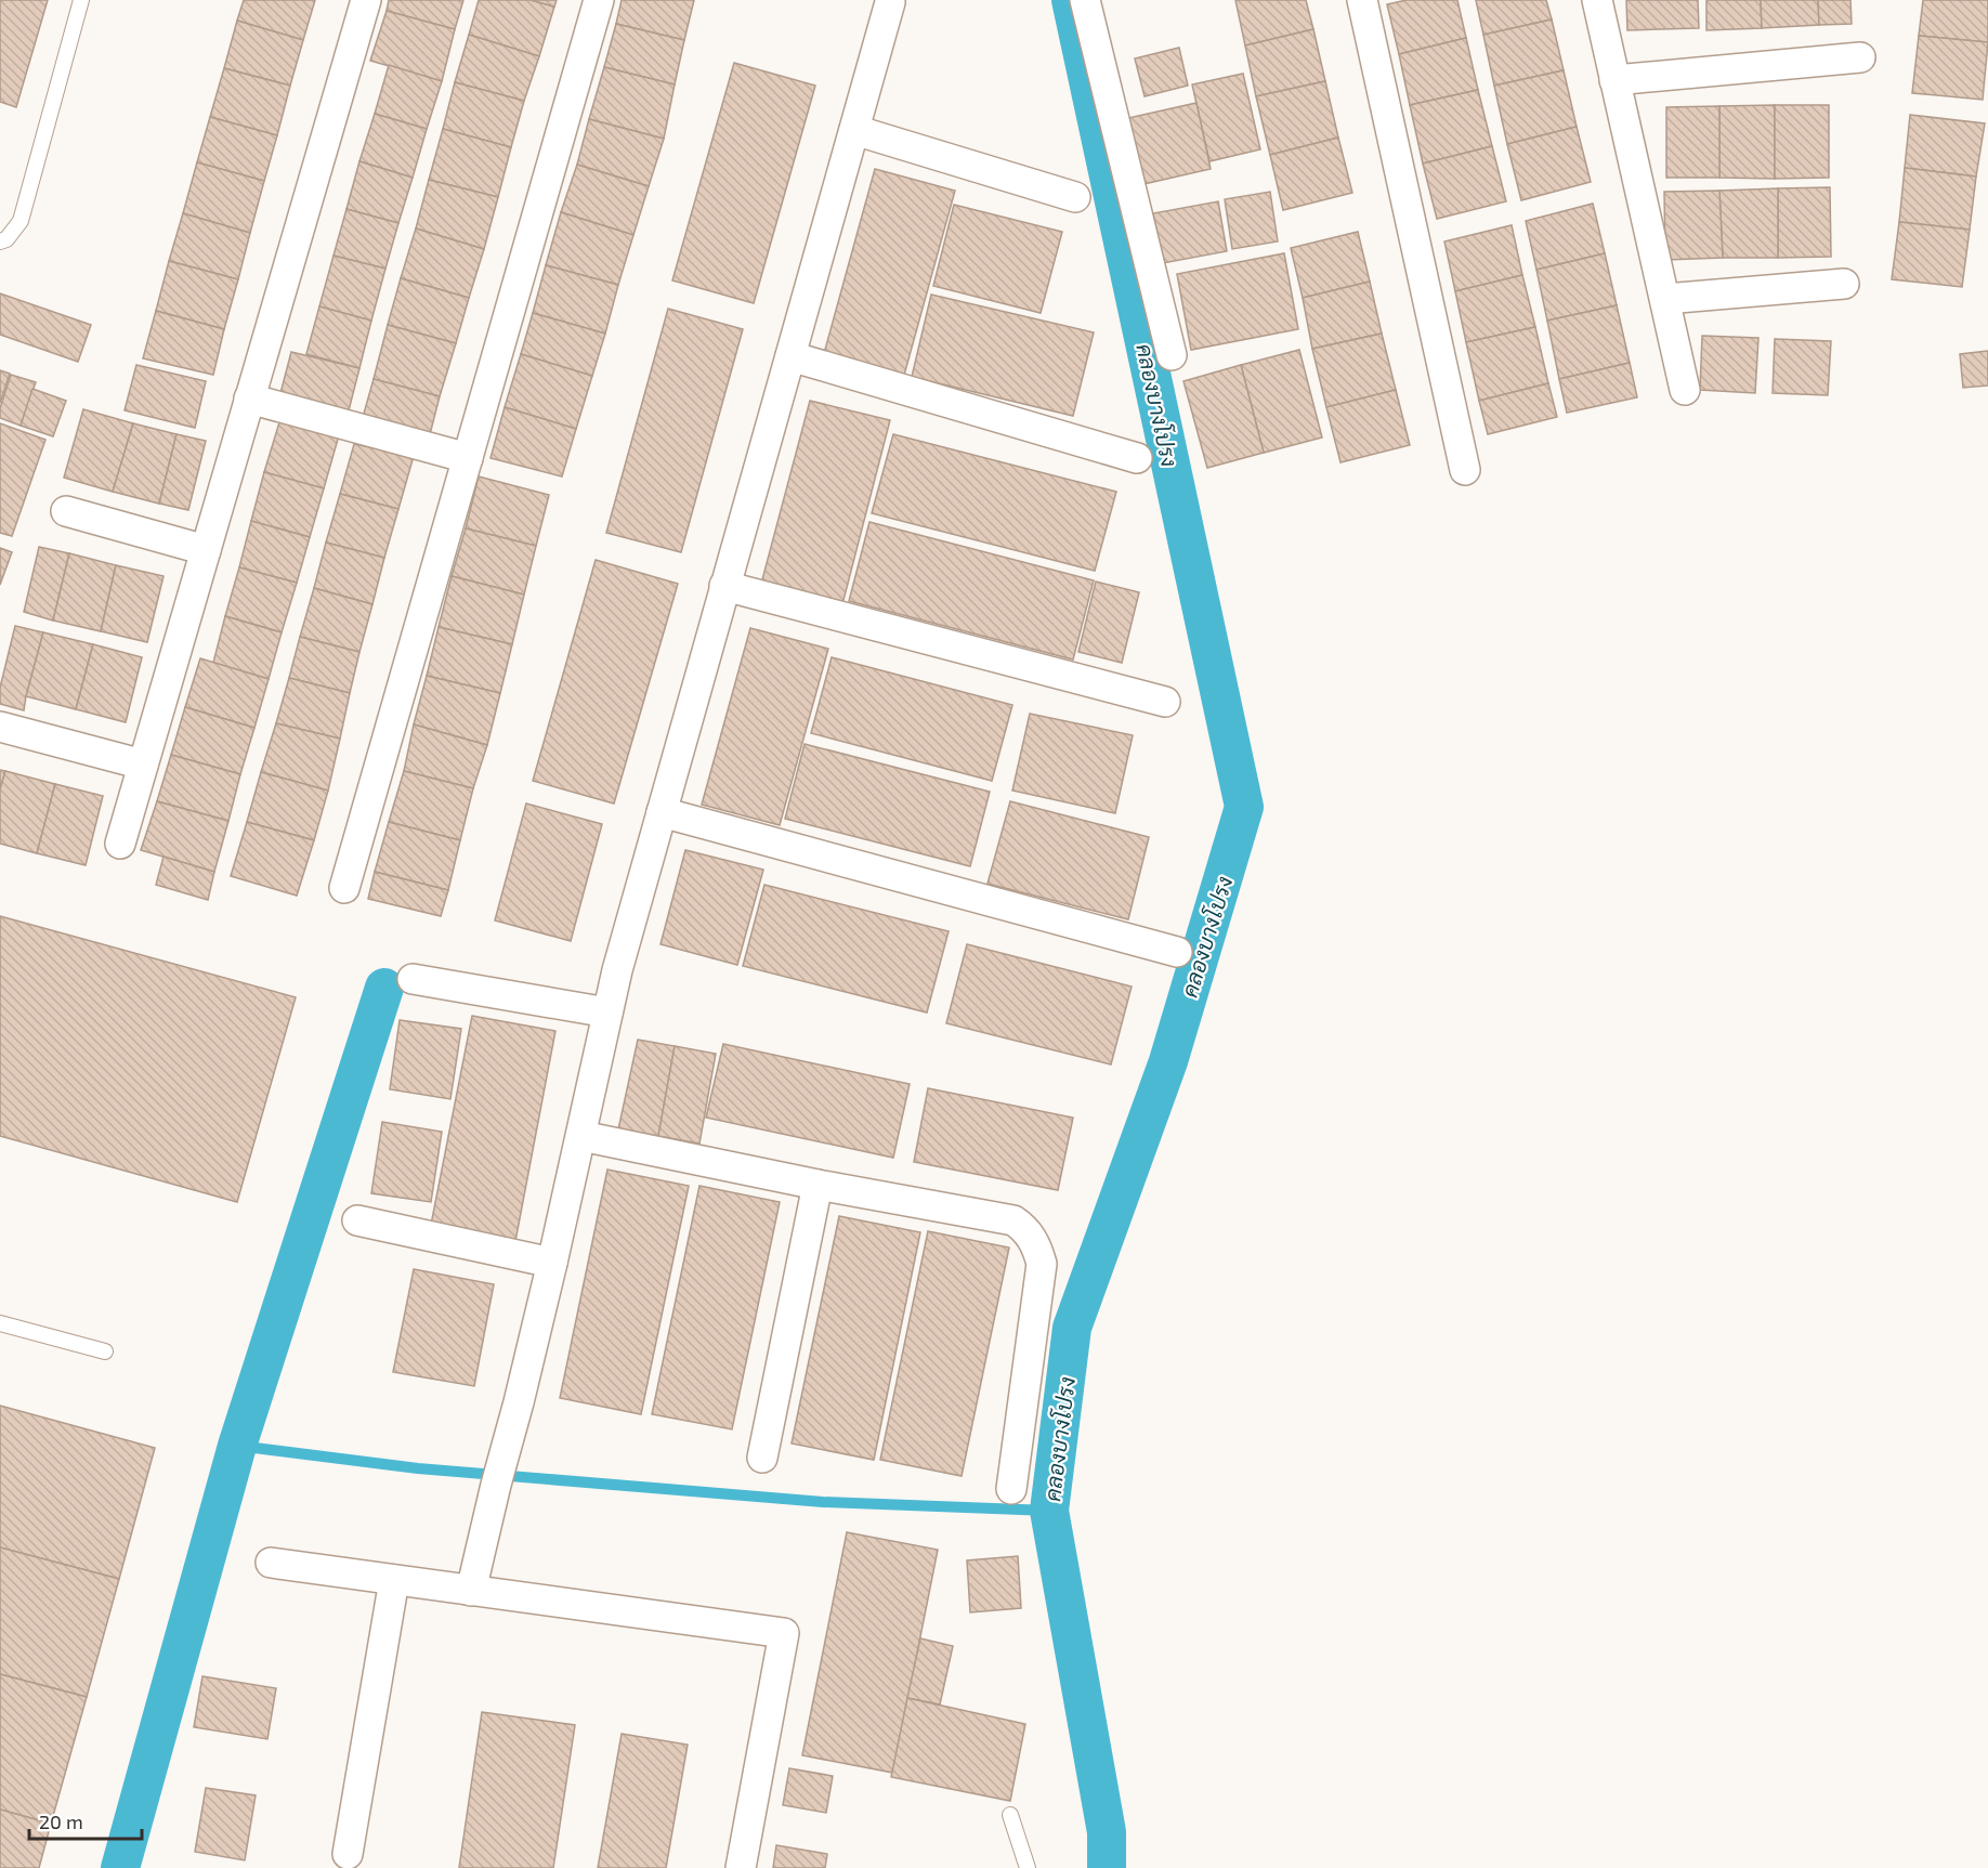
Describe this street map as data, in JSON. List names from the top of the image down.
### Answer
{
  "water": ["คลองบางโปรง"],
  "scale_bar": "20 m"
}
